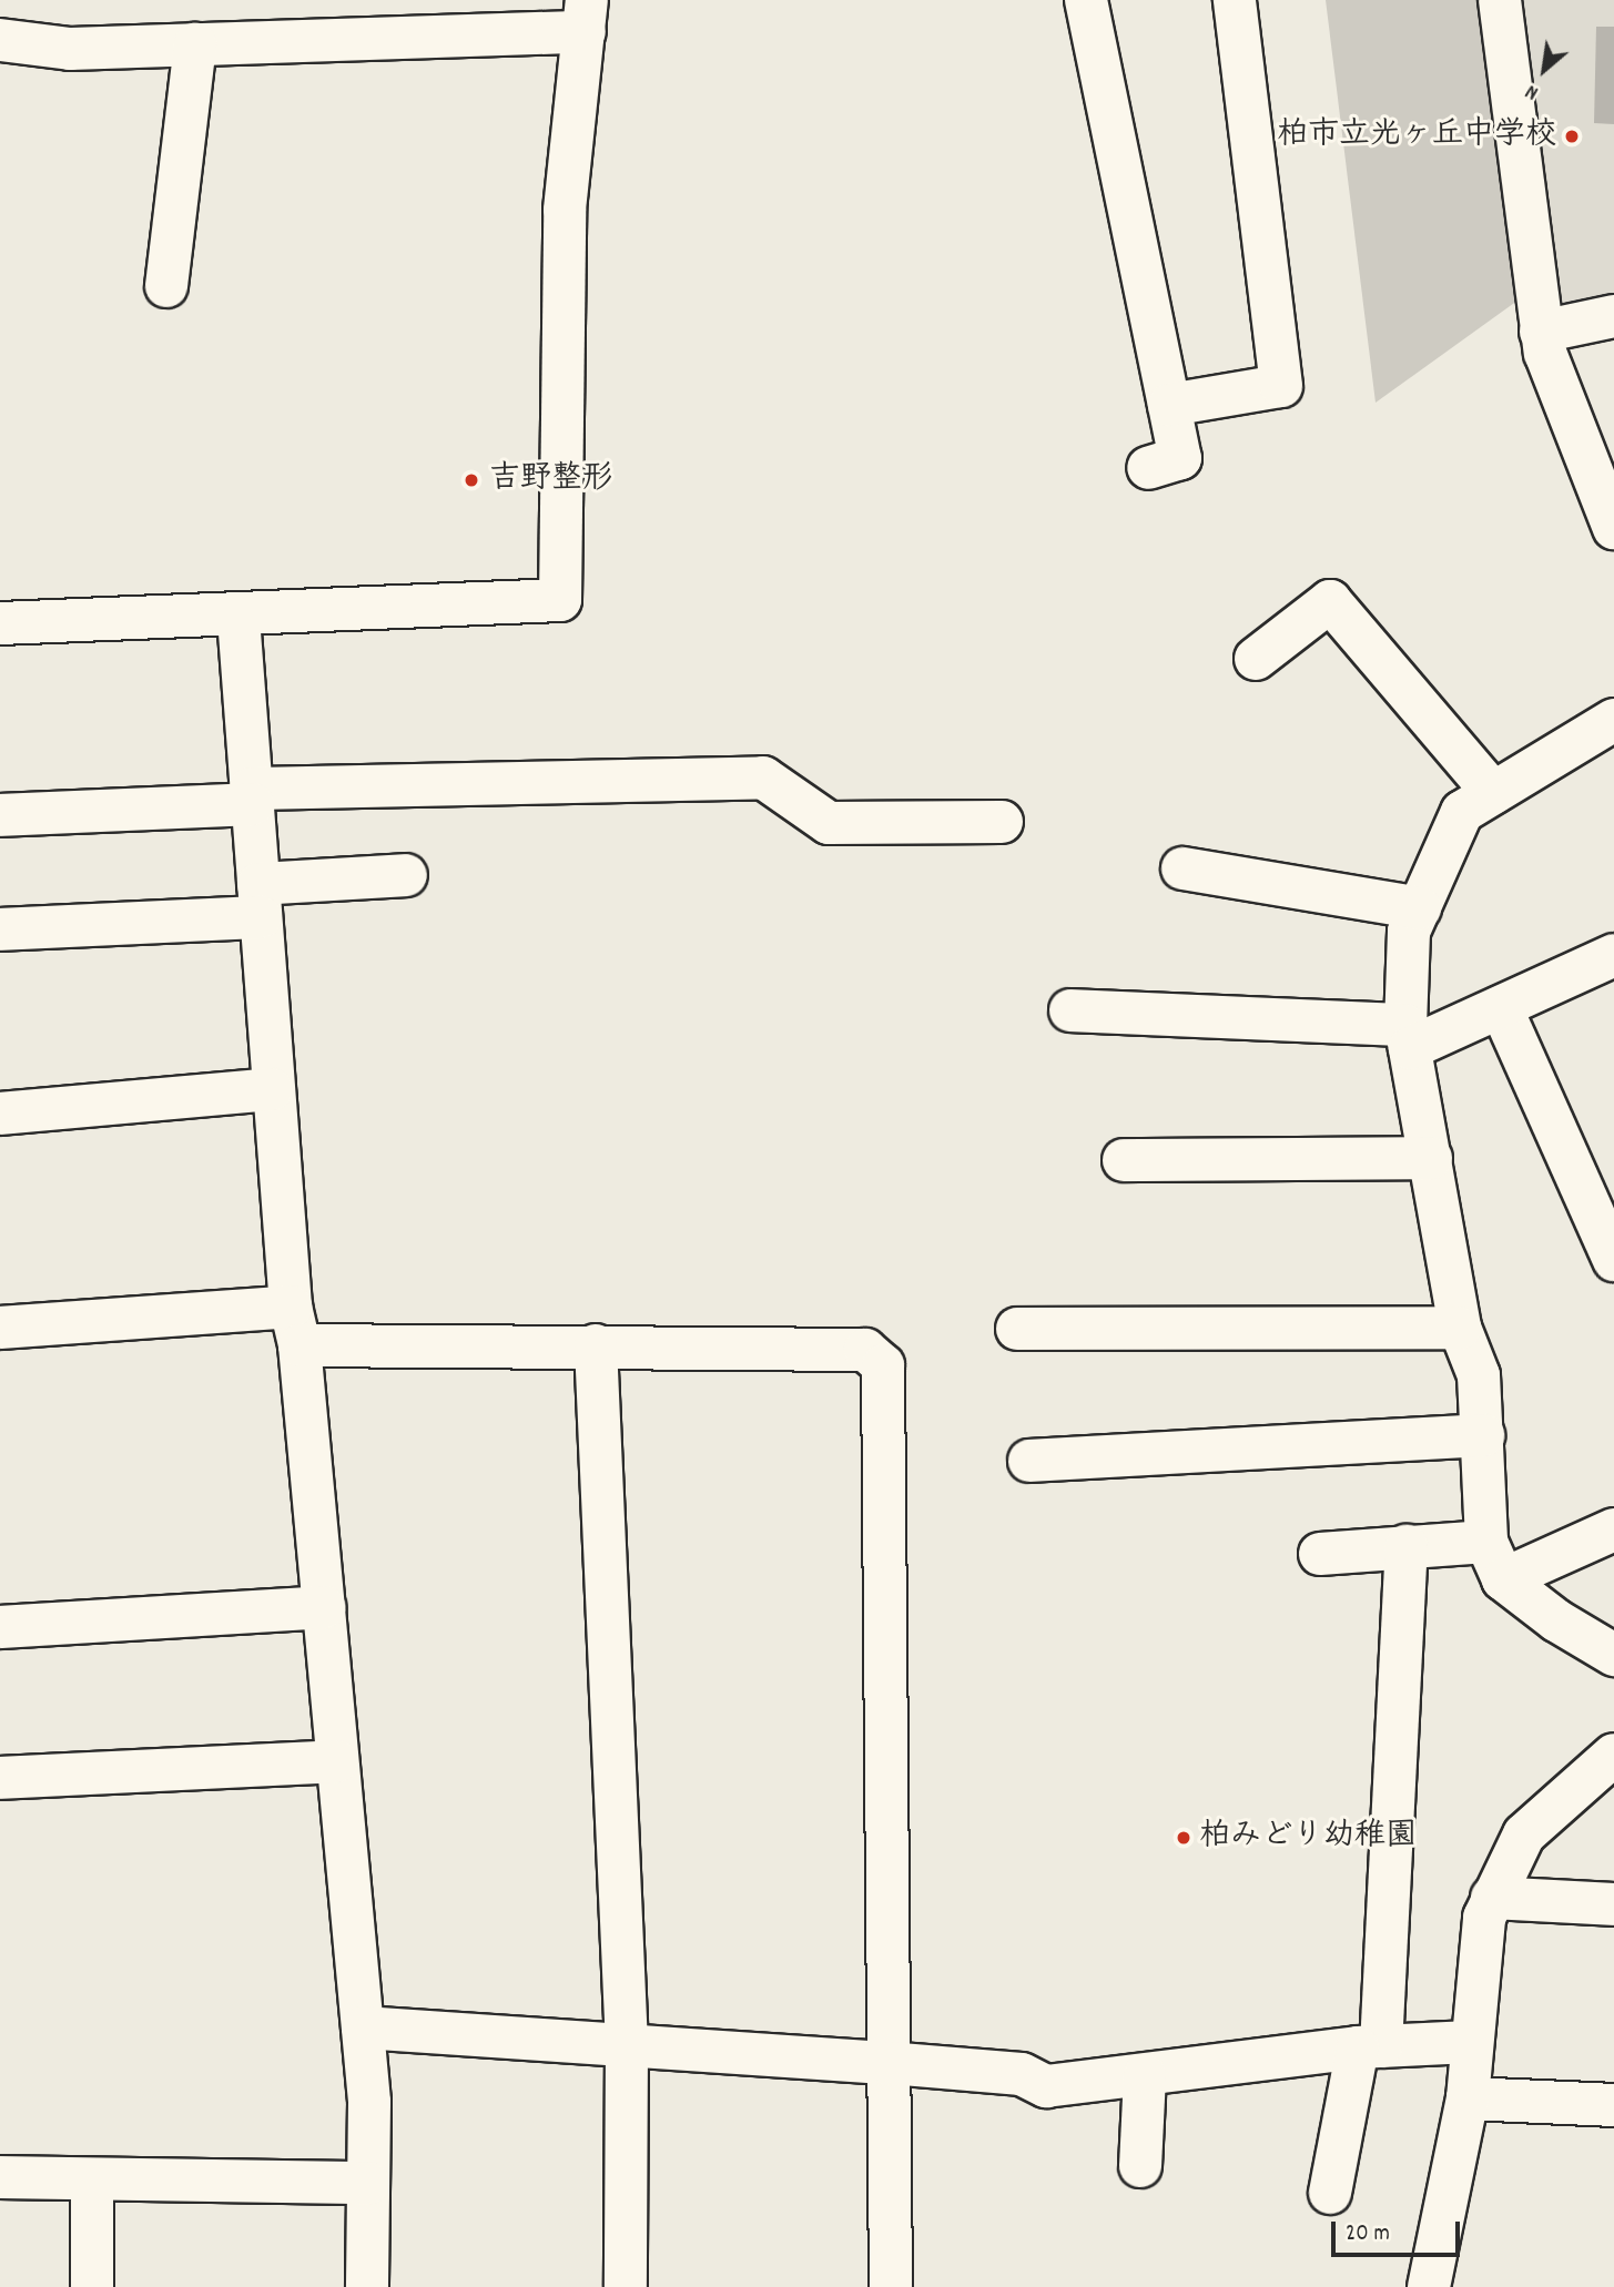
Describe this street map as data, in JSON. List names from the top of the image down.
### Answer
{
  "places": ["柏市立光ヶ丘中学校", "吉野整形", "柏みどり幼稚園"],
  "scale_bar": "20 m",
  "north": "bottom left"
}
